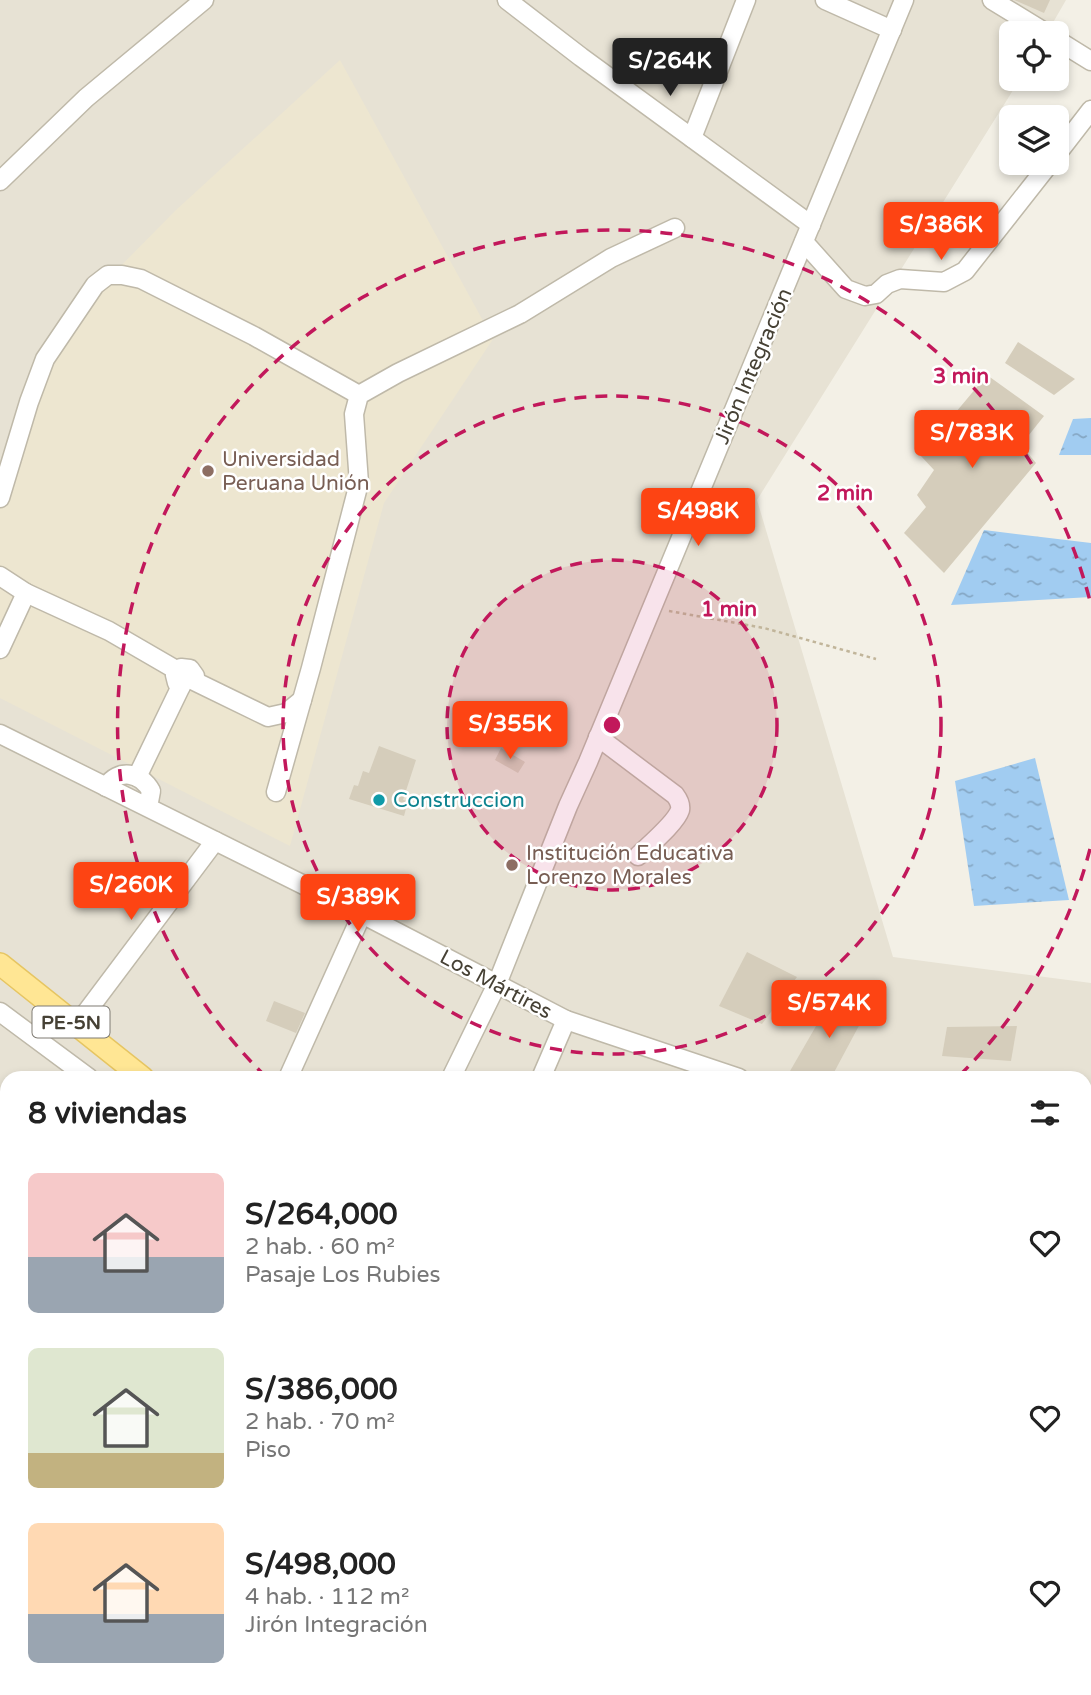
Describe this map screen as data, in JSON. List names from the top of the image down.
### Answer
{
  "streets": {
    "main road": ["PE-5N"],
    "street": ["Jirón Integración", "Los Mártires"]
  },
  "crossings": [
    ["Jirón Integración", "Los Mártires"]
  ],
  "places": ["Universidad Peruana Unión", "Construccion", "Institución Educativa Lorenzo Morales"],
  "page": {
    "price": [
      "S/264K",
      "S/386K",
      "S/783K",
      "S/498K",
      "S/355K",
      "S/260K",
      "S/389K",
      "S/574K"
    ],
    "heading": "8 viviendas",
    "list": [
      {
        "name": "S/264,000",
        "note": "2 hab. · 60 m² · Pasaje Los Rubies"
      },
      {
        "name": "S/386,000",
        "note": "2 hab. · 70 m² · Piso"
      },
      {
        "name": "S/498,000",
        "note": "4 hab. · 112 m² · Jirón Integración"
      }
    ]
  },
  "rings": ["3 min", "2 min", "1 min"]
}
